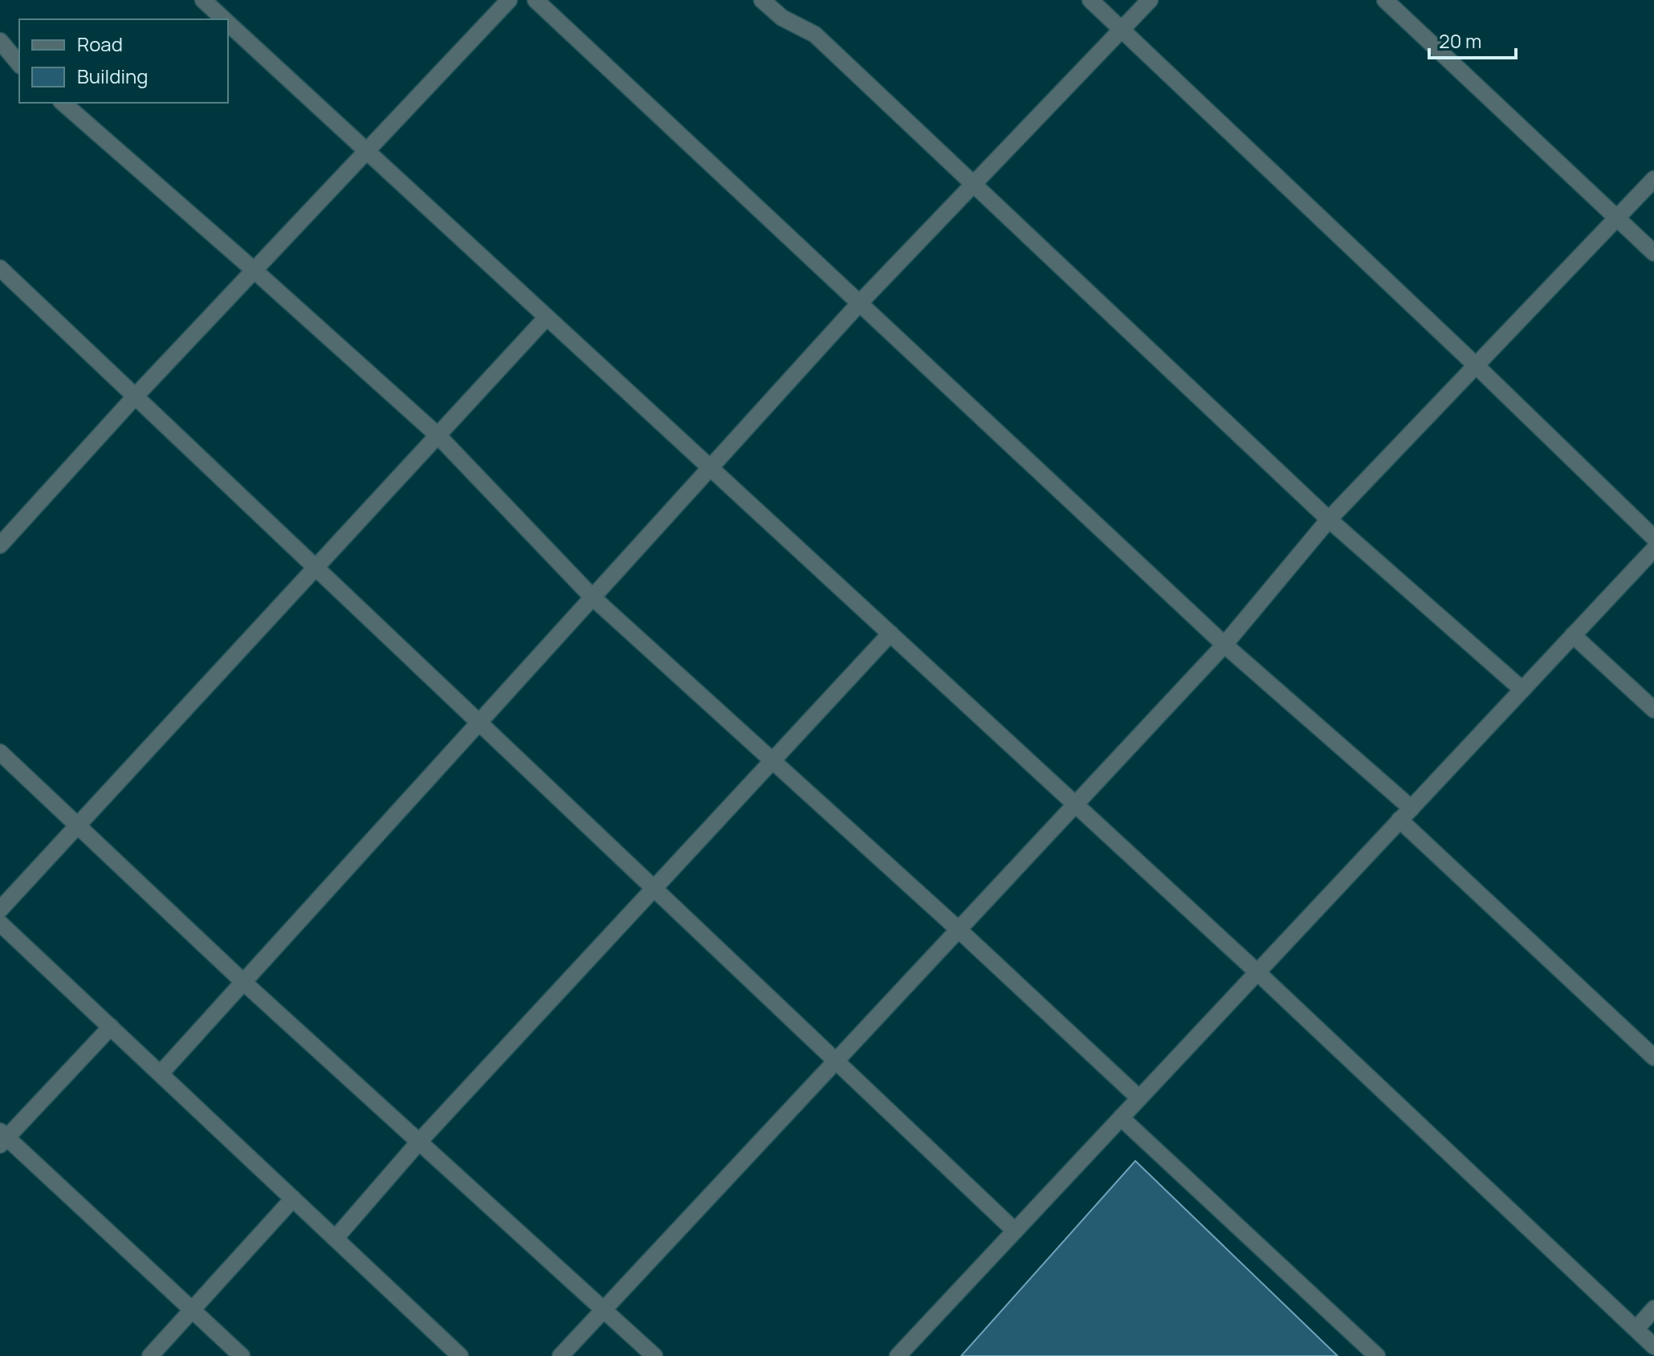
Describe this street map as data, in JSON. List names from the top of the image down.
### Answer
{
  "legend": ["Road", "Building"],
  "scale_bar": "20 m"
}
